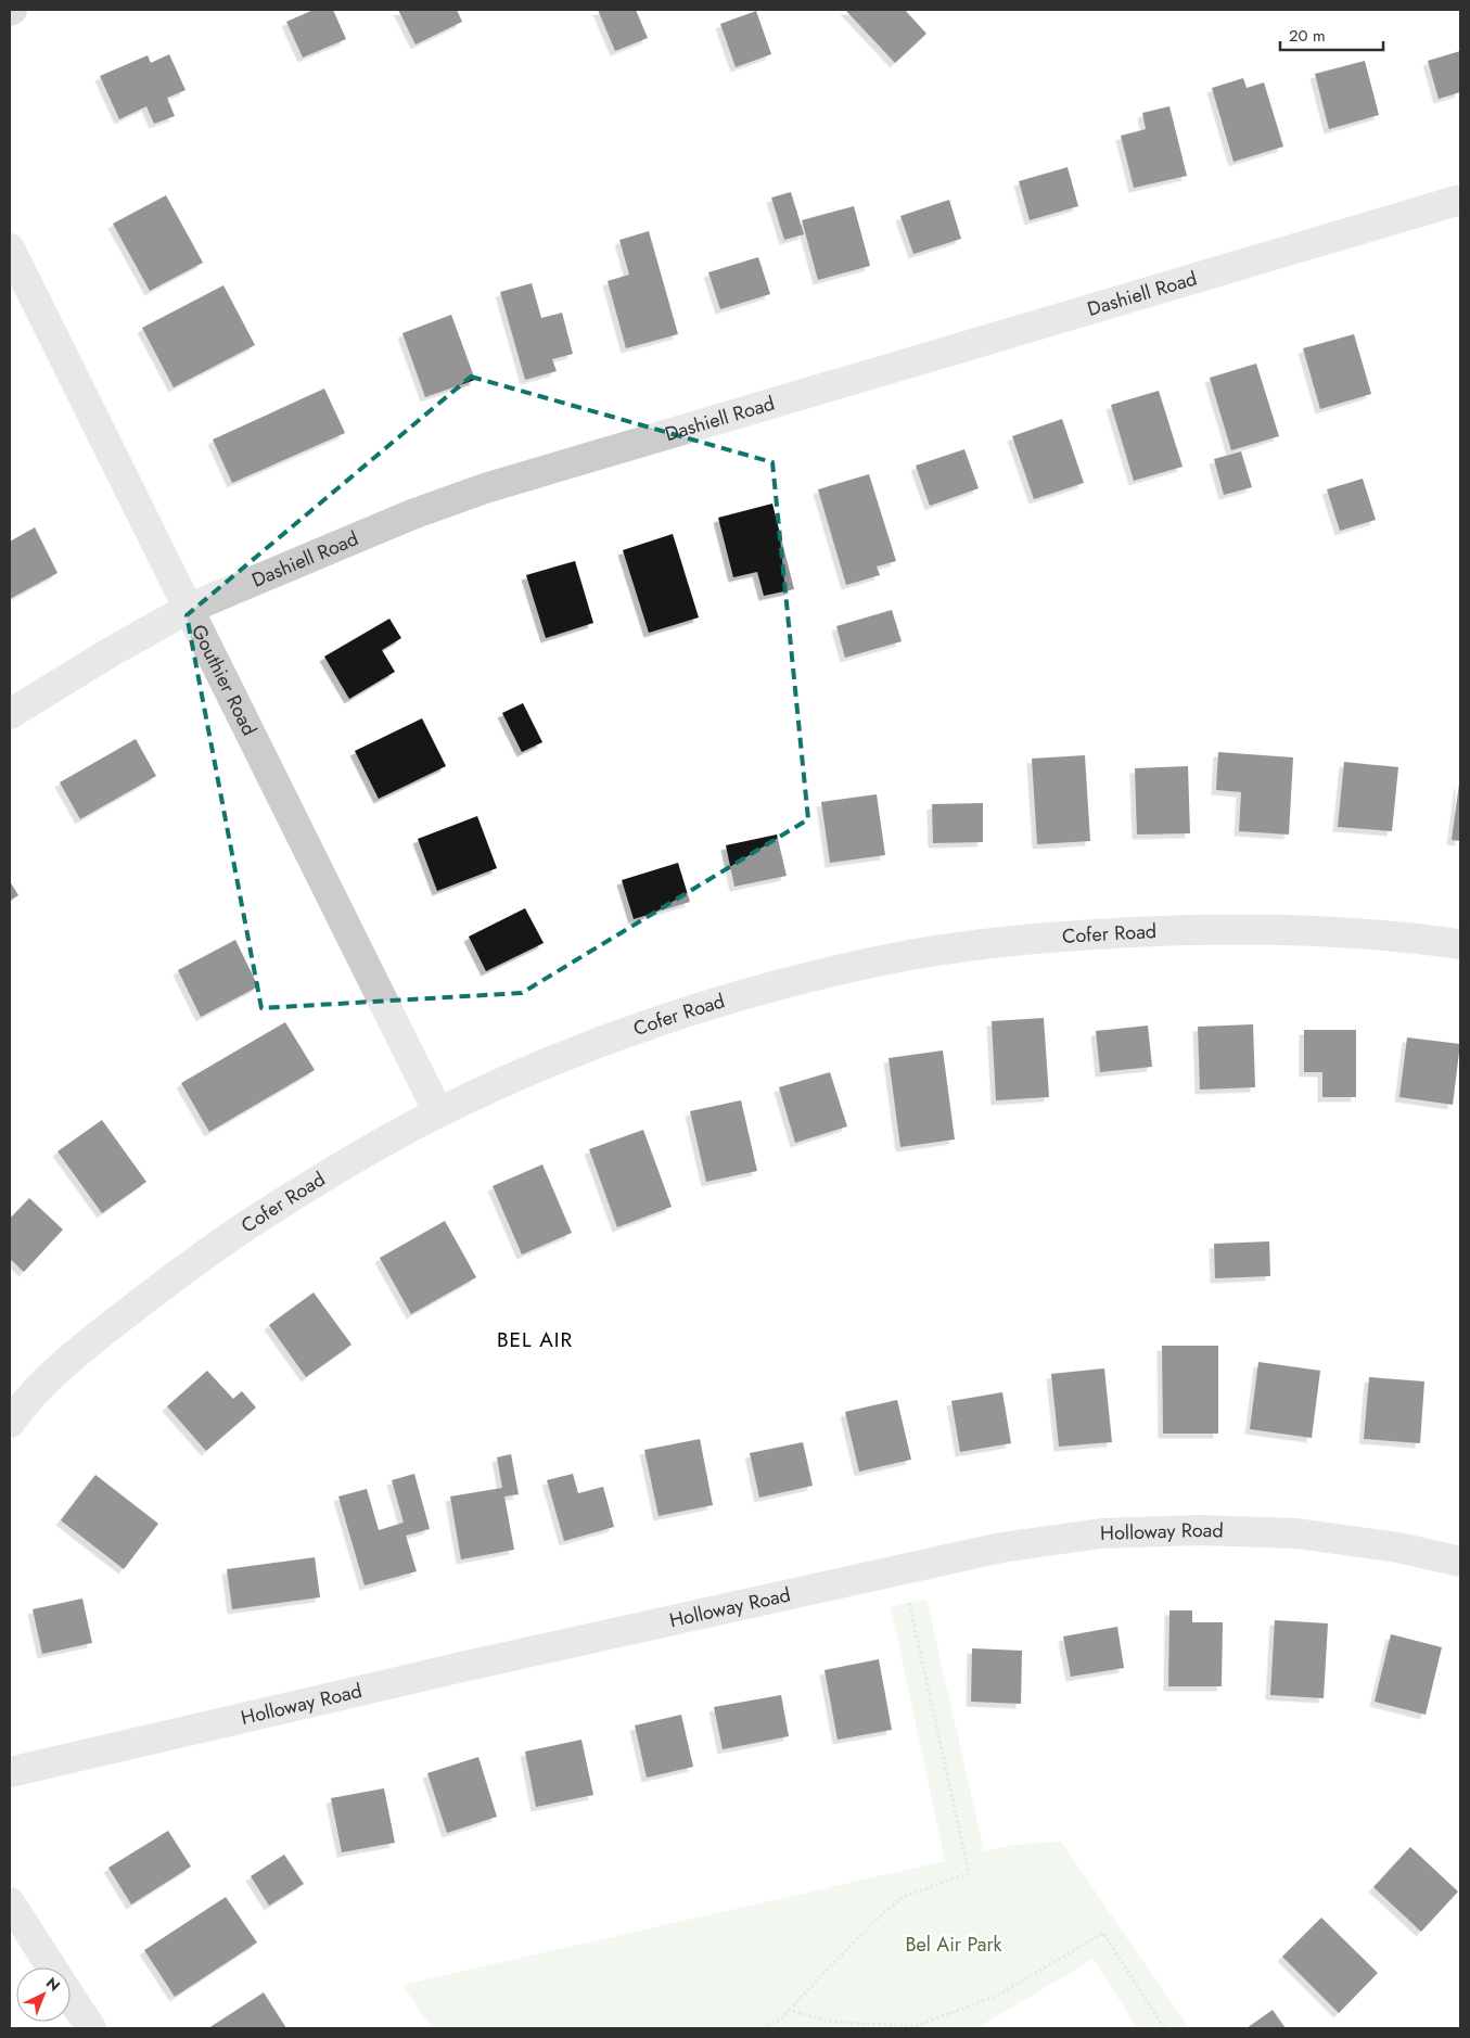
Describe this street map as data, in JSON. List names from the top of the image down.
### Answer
{
  "streets": {
    "street": [
      "Dashiell Road",
      "Gouthier Road",
      "Cofer Road",
      "Holloway Road"
    ]
  },
  "crossings": [
    ["Dashiell Road", "Gouthier Road"],
    ["Gouthier Road", "Cofer Road"]
  ],
  "districts": ["BEL AIR"],
  "parks": ["Bel Air Park"],
  "scale_bar": "20 m",
  "north": "top right"
}
